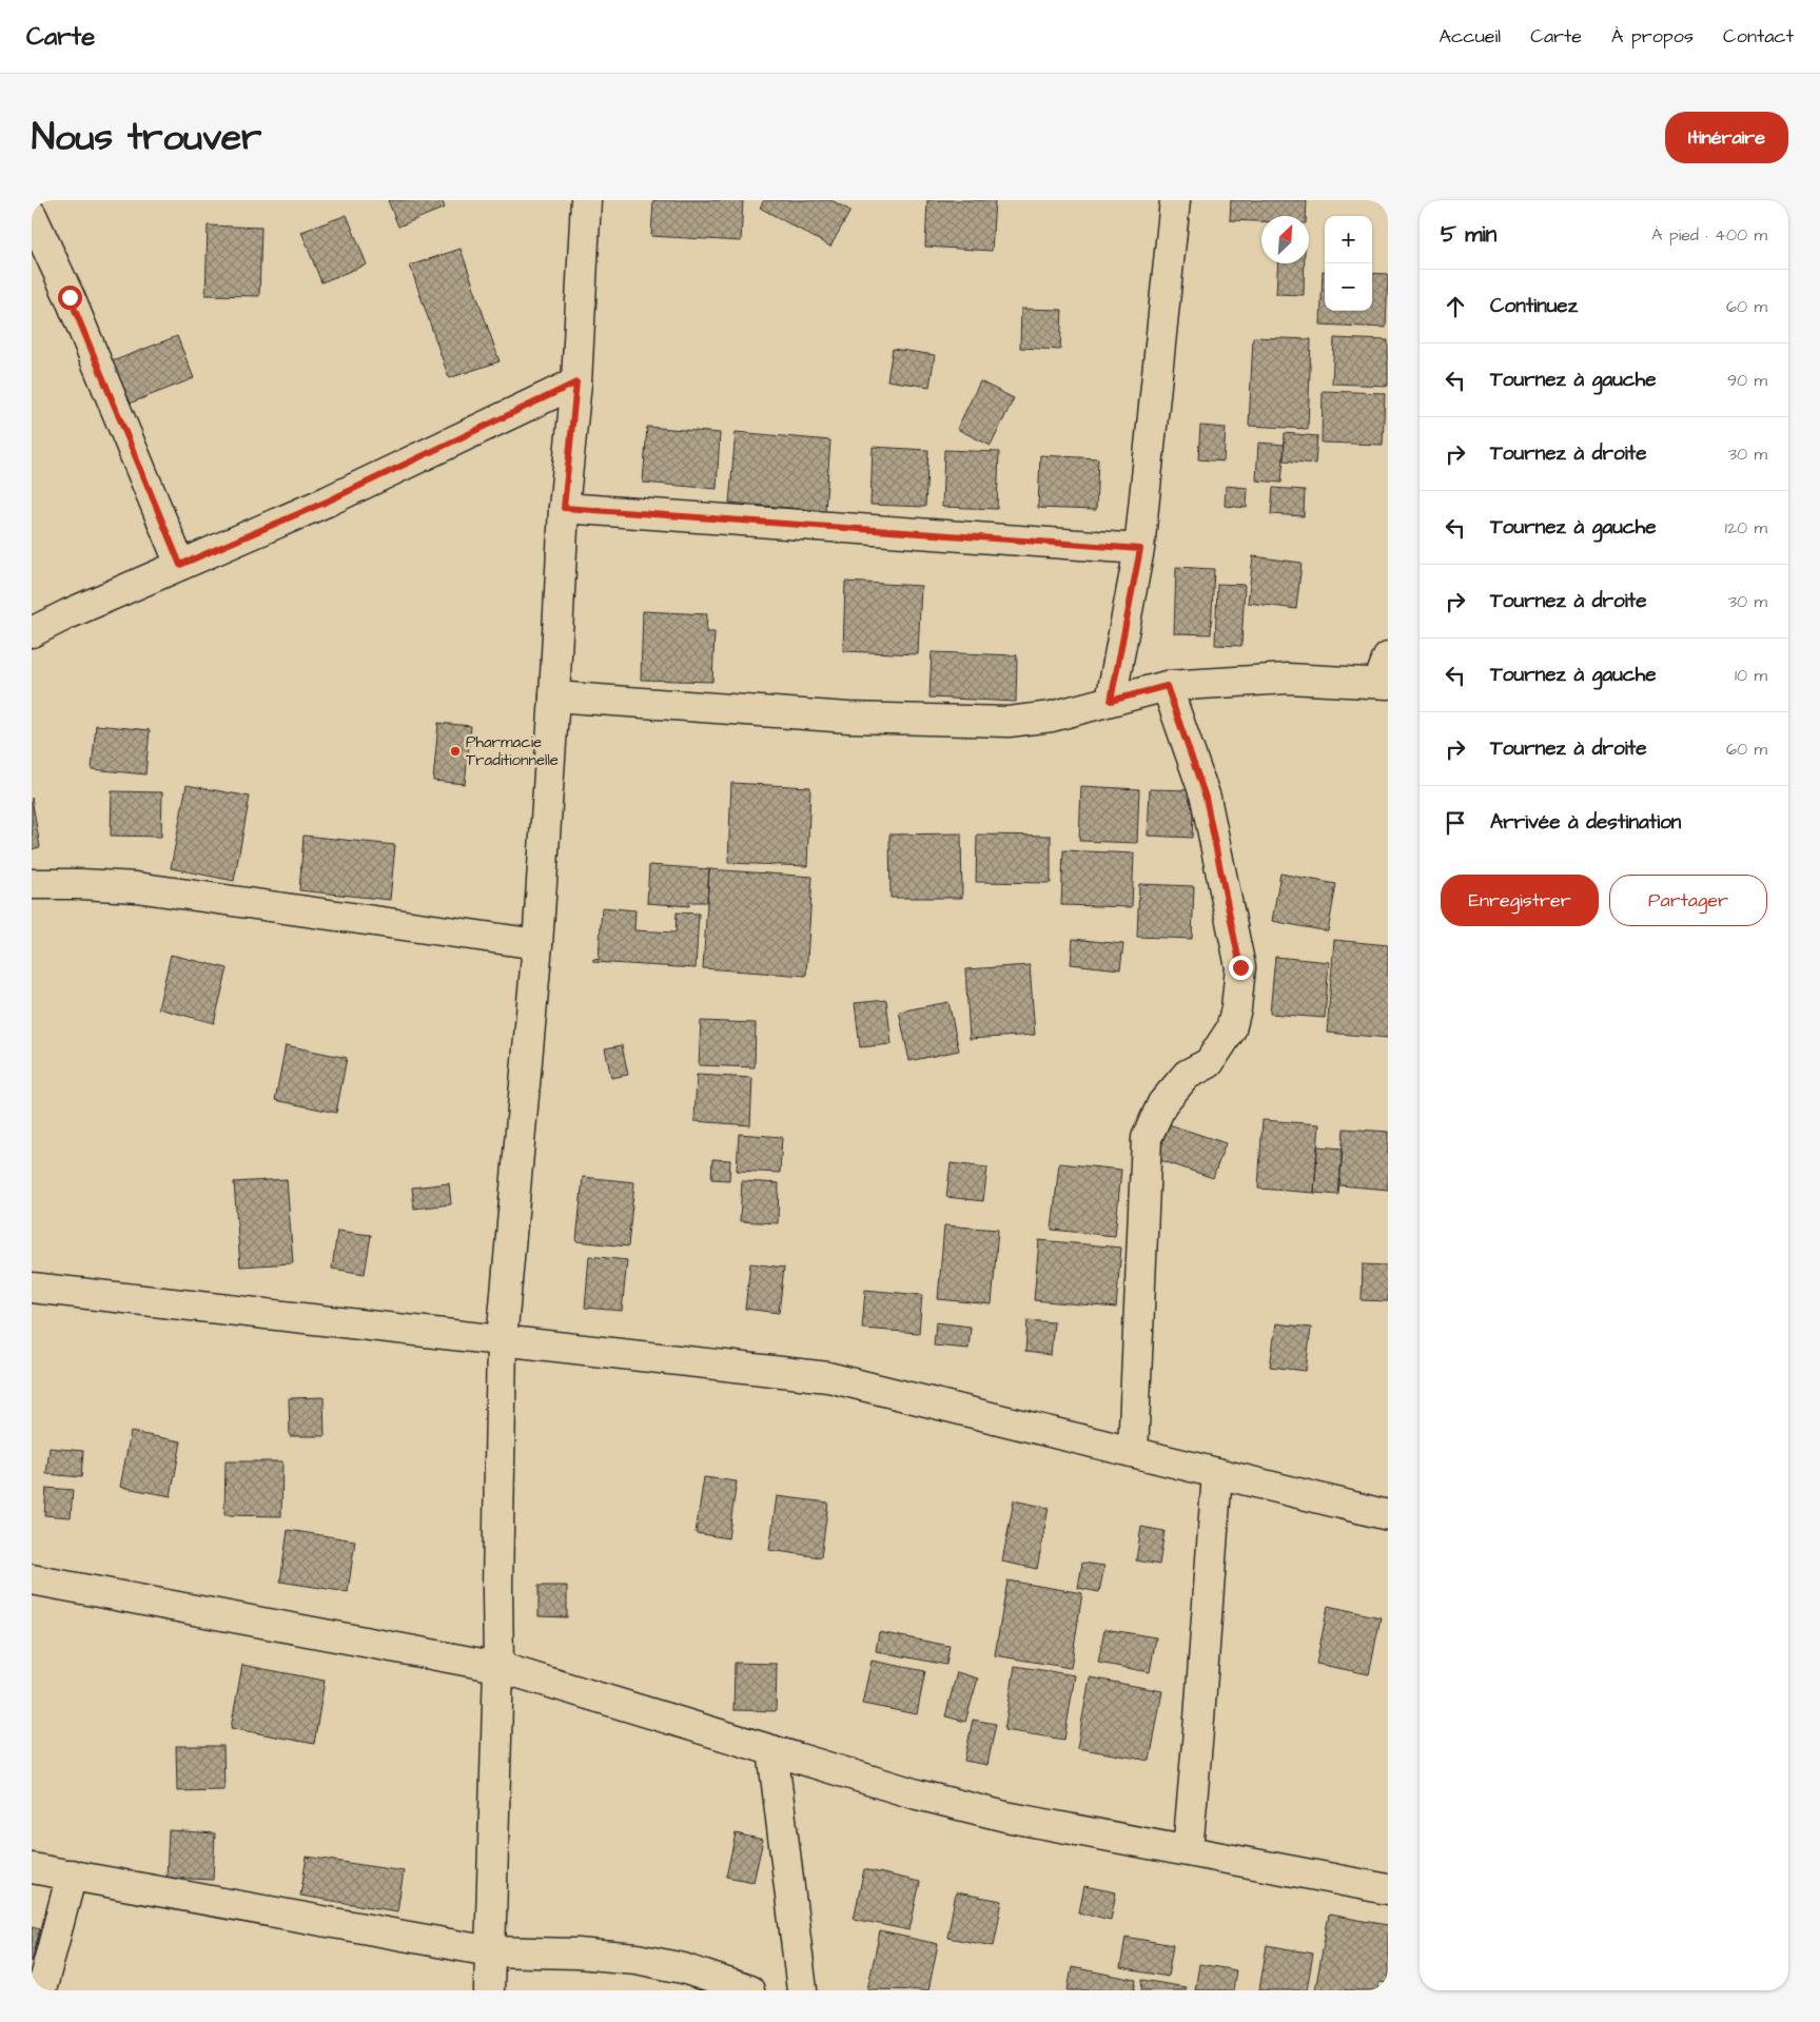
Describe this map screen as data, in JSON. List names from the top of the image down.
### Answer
{
  "places": ["Pharmacie Traditionnelle"],
  "north": "top right",
  "page": {
    "header": "Carte",
    "nav": [
      "Accueil",
      "Carte",
      "À propos",
      "Contact"
    ],
    "title": "Nous trouver",
    "buttons": [
      "Itinéraire",
      ["Enregistrer", "Partager"]
    ],
    "heading": ["5 min", "À pied · 400 m"],
    "map_buttons": ["+", "−"],
    "list": [
      ["Continuez", "60 m"],
      ["Tournez à gauche", "90 m"],
      ["Tournez à droite", "30 m"],
      ["Tournez à gauche", "120 m"],
      ["Tournez à droite", "30 m"],
      ["Tournez à gauche", "10 m"],
      ["Tournez à droite", "60 m"],
      "Arrivée à destination"
    ]
  }
}
